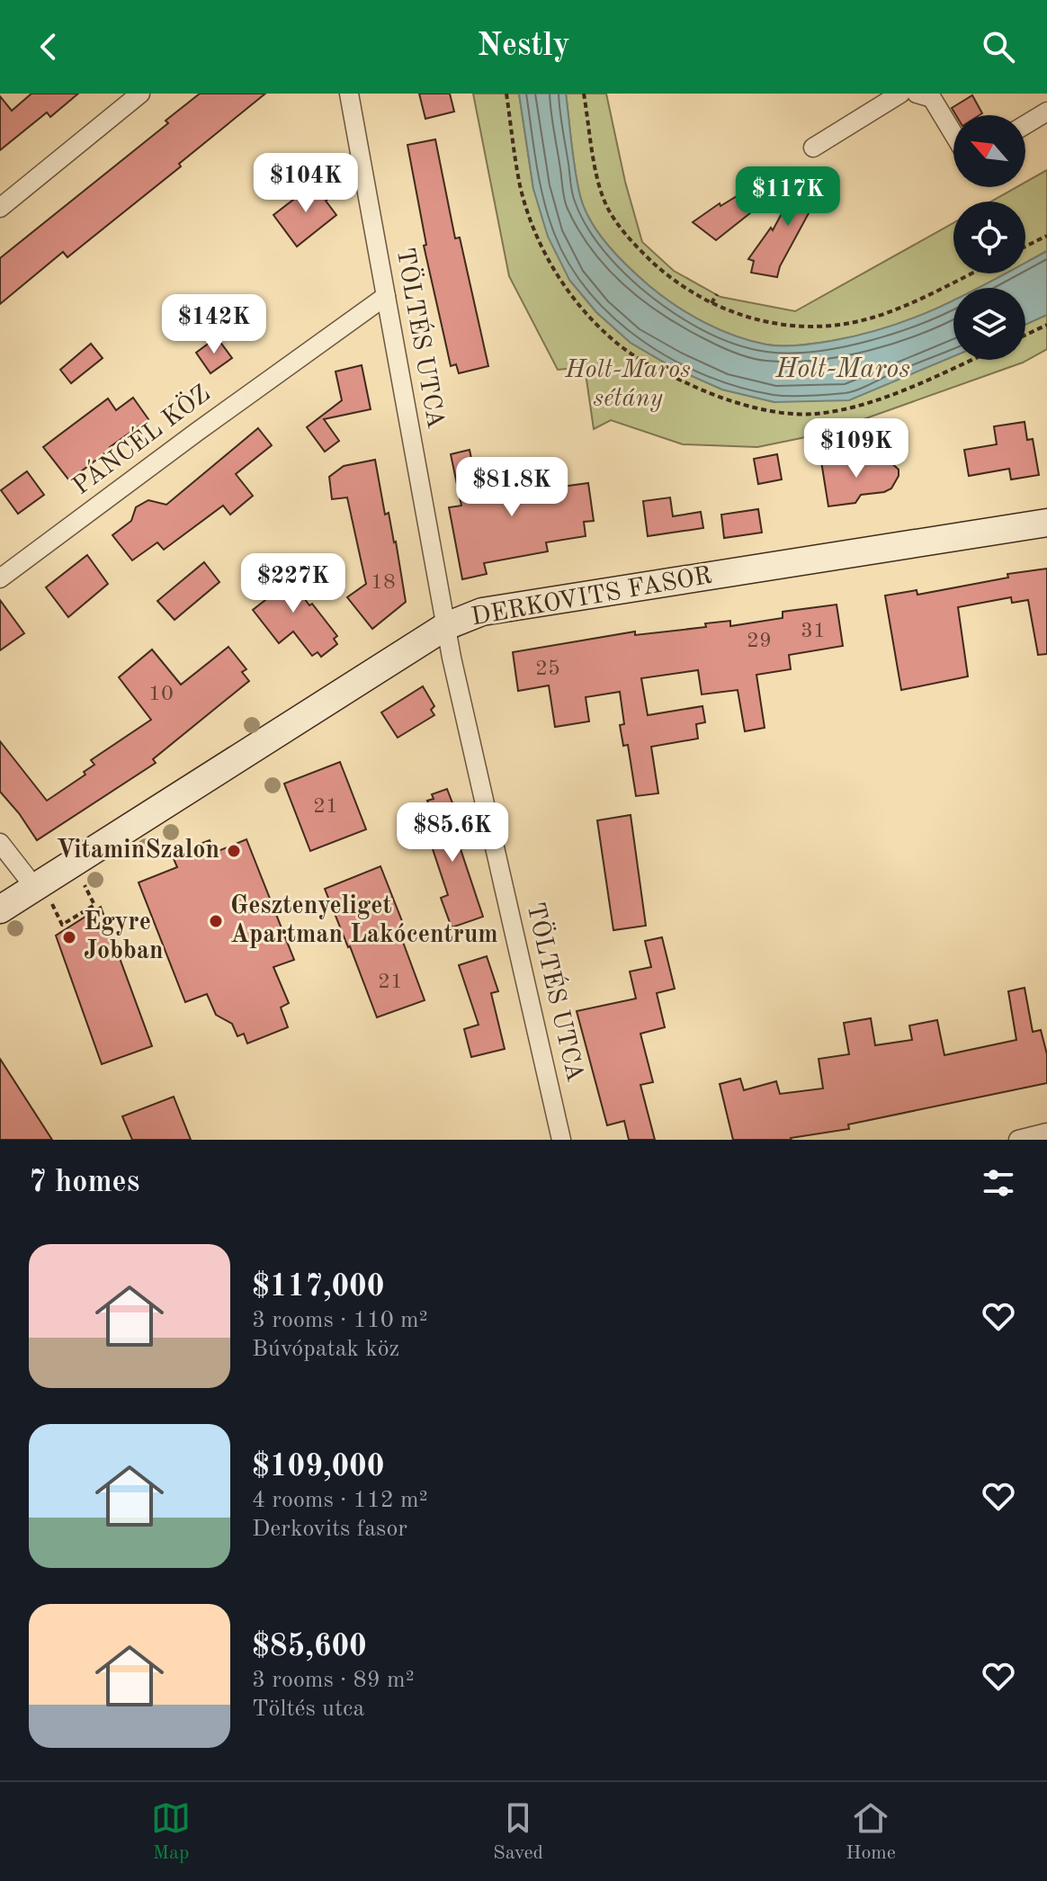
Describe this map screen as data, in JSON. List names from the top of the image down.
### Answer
{
  "streets": {
    "street": ["TÖLTÉS UTCA", "PÁNCÉL KÖZ", "DERKOVITS FASOR"]
  },
  "crossings": [
    ["TÖLTÉS UTCA", "PÁNCÉL KÖZ"],
    ["TÖLTÉS UTCA", "DERKOVITS FASOR"]
  ],
  "water": ["Holt-Maros"],
  "parks": ["Holt-Maros sétány"],
  "places": ["VitaminSzalon", "Gesztenyeliget Apartman Lakócentrum", "Egyre Jobban"],
  "house_numbers": [
    "18",
    "31",
    "29",
    "25",
    "10",
    "21",
    "21"
  ],
  "north": "top left",
  "page": {
    "header": "Nestly",
    "price": [
      "$104K",
      "$117K",
      "$142K",
      "$109K",
      "$81.8K",
      "$227K",
      "$85.6K"
    ],
    "heading": "7 homes",
    "list": [
      {
        "name": "$117,000",
        "note": "3 rooms · 110 m² · Búvópatak köz"
      },
      {
        "name": "$109,000",
        "note": "4 rooms · 112 m² · Derkovits fasor"
      },
      {
        "name": "$85,600",
        "note": "3 rooms · 89 m² · Töltés utca"
      }
    ],
    "tabs": ["Map", "Saved", "Home"]
  }
}
